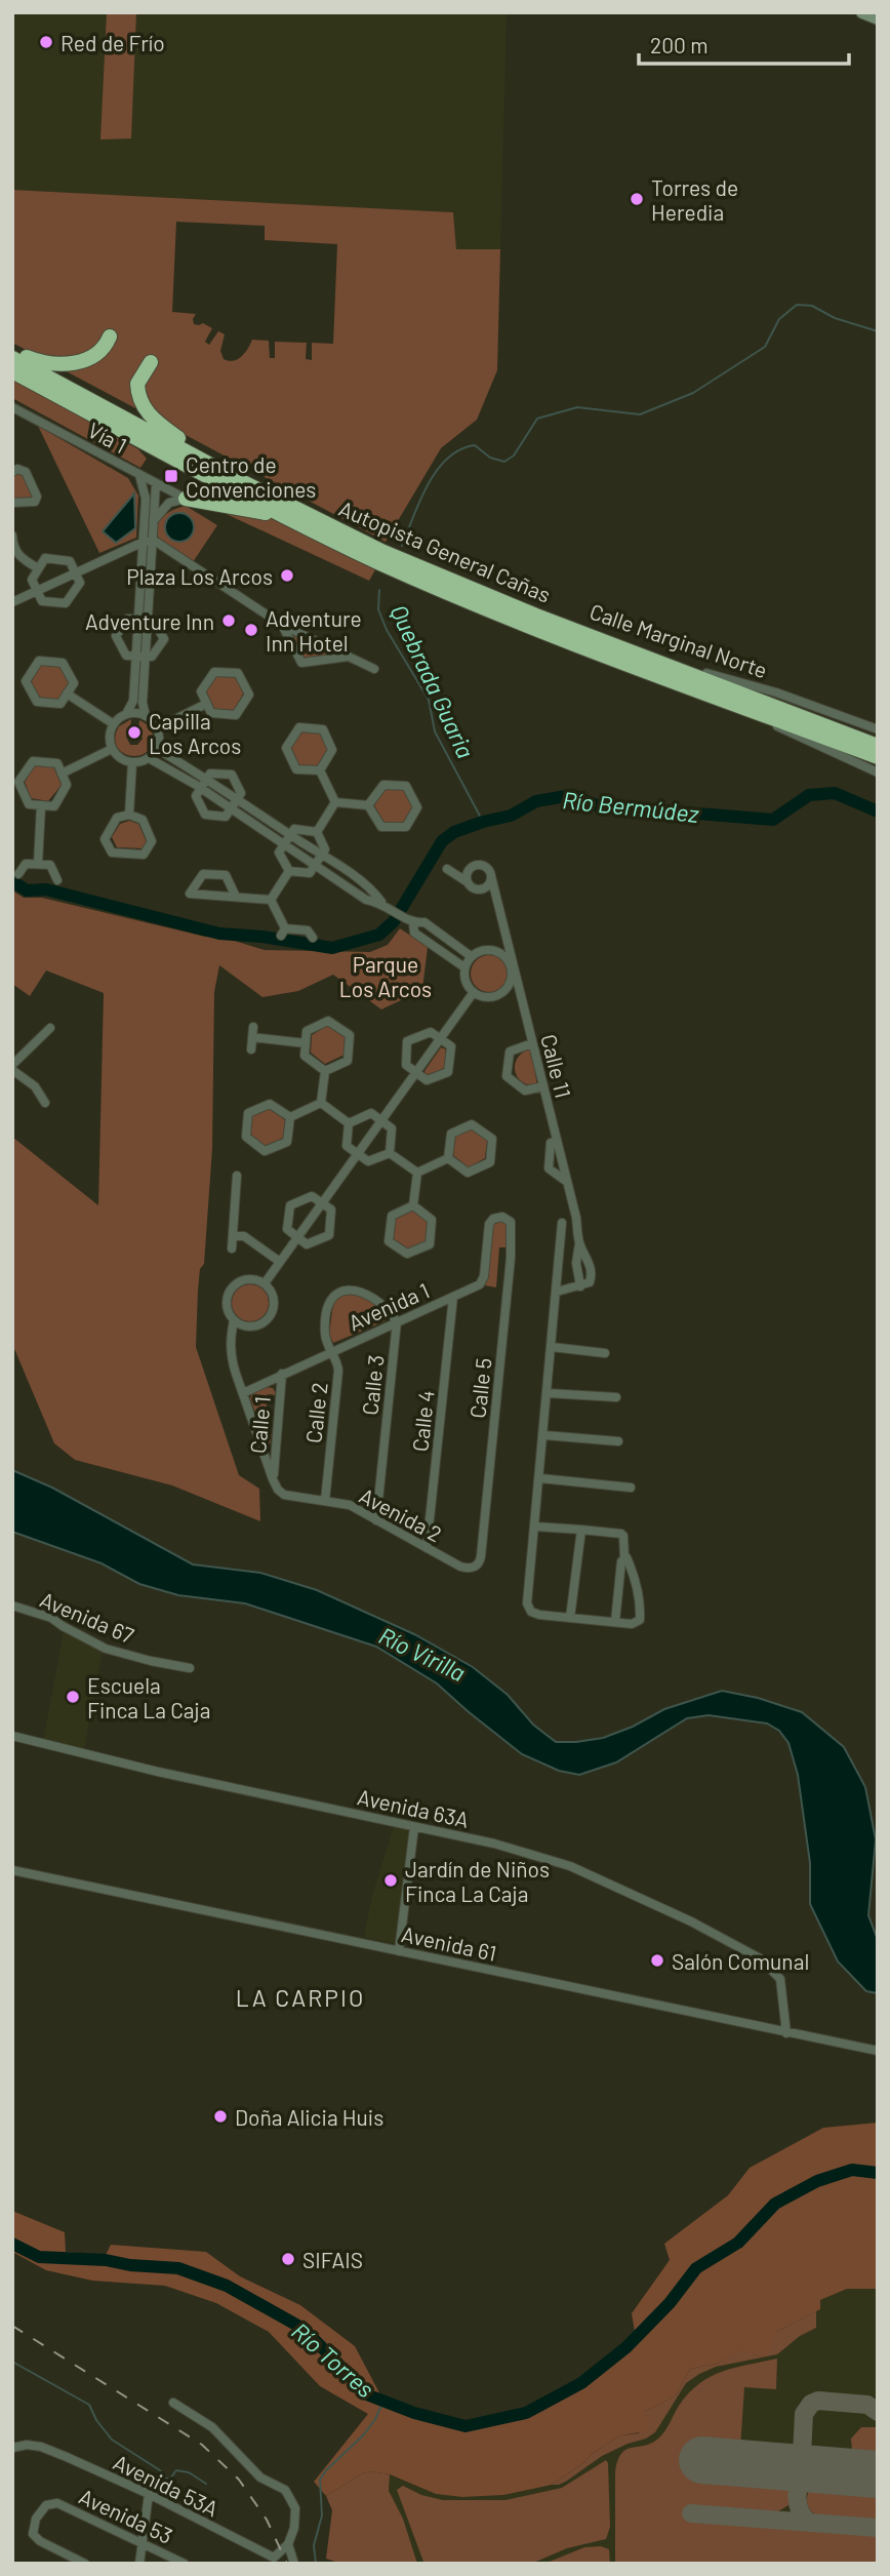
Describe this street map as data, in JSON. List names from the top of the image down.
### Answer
{
  "streets": {
    "highway": ["Autopista General Cañas"],
    "street": [
      "Vía 1",
      "Calle Marginal Norte",
      "Calle 11",
      "Avenida 1",
      "Calle 3",
      "Calle 5",
      "Calle 2",
      "Calle 4",
      "Calle 1",
      "Avenida 2",
      "Avenida 67",
      "Avenida 63A",
      "Avenida 61",
      "Avenida 53A",
      "Avenida 53"
    ]
  },
  "crossings": [
    ["Autopista General Cañas", "Calle Marginal Norte"],
    ["Avenida 1", "Calle 3"],
    ["Avenida 1", "Calle 5"],
    ["Avenida 1", "Calle 2"],
    ["Avenida 1", "Calle 4"],
    ["Avenida 1", "Calle 1"],
    ["Calle 3", "Calle 2"],
    ["Calle 3", "Avenida 2"],
    ["Calle 5", "Avenida 2"],
    ["Calle 2", "Avenida 2"],
    ["Calle 4", "Avenida 2"],
    ["Calle 1", "Avenida 2"],
    ["Avenida 63A", "Avenida 61"]
  ],
  "districts": ["LA CARPIO"],
  "water": [
    "Quebrada Guaria",
    "Río Bermúdez",
    "Río Virilla",
    "Río Torres"
  ],
  "parks": ["Parque Los Arcos"],
  "places": {
    "other": [
      "Red de Frío",
      "Torres de Heredia",
      "Plaza Los Arcos",
      "Adventure Inn",
      "Adventure Inn Hotel",
      "Capilla Los Arcos",
      "Escuela Finca La Caja",
      "Jardín de Niños Finca La Caja",
      "Salón Comunal",
      "Doña Alicia Huis",
      "SIFAIS"
    ],
    "transit": ["Centro de Convenciones"]
  },
  "scale_bar": "200 m"
}
